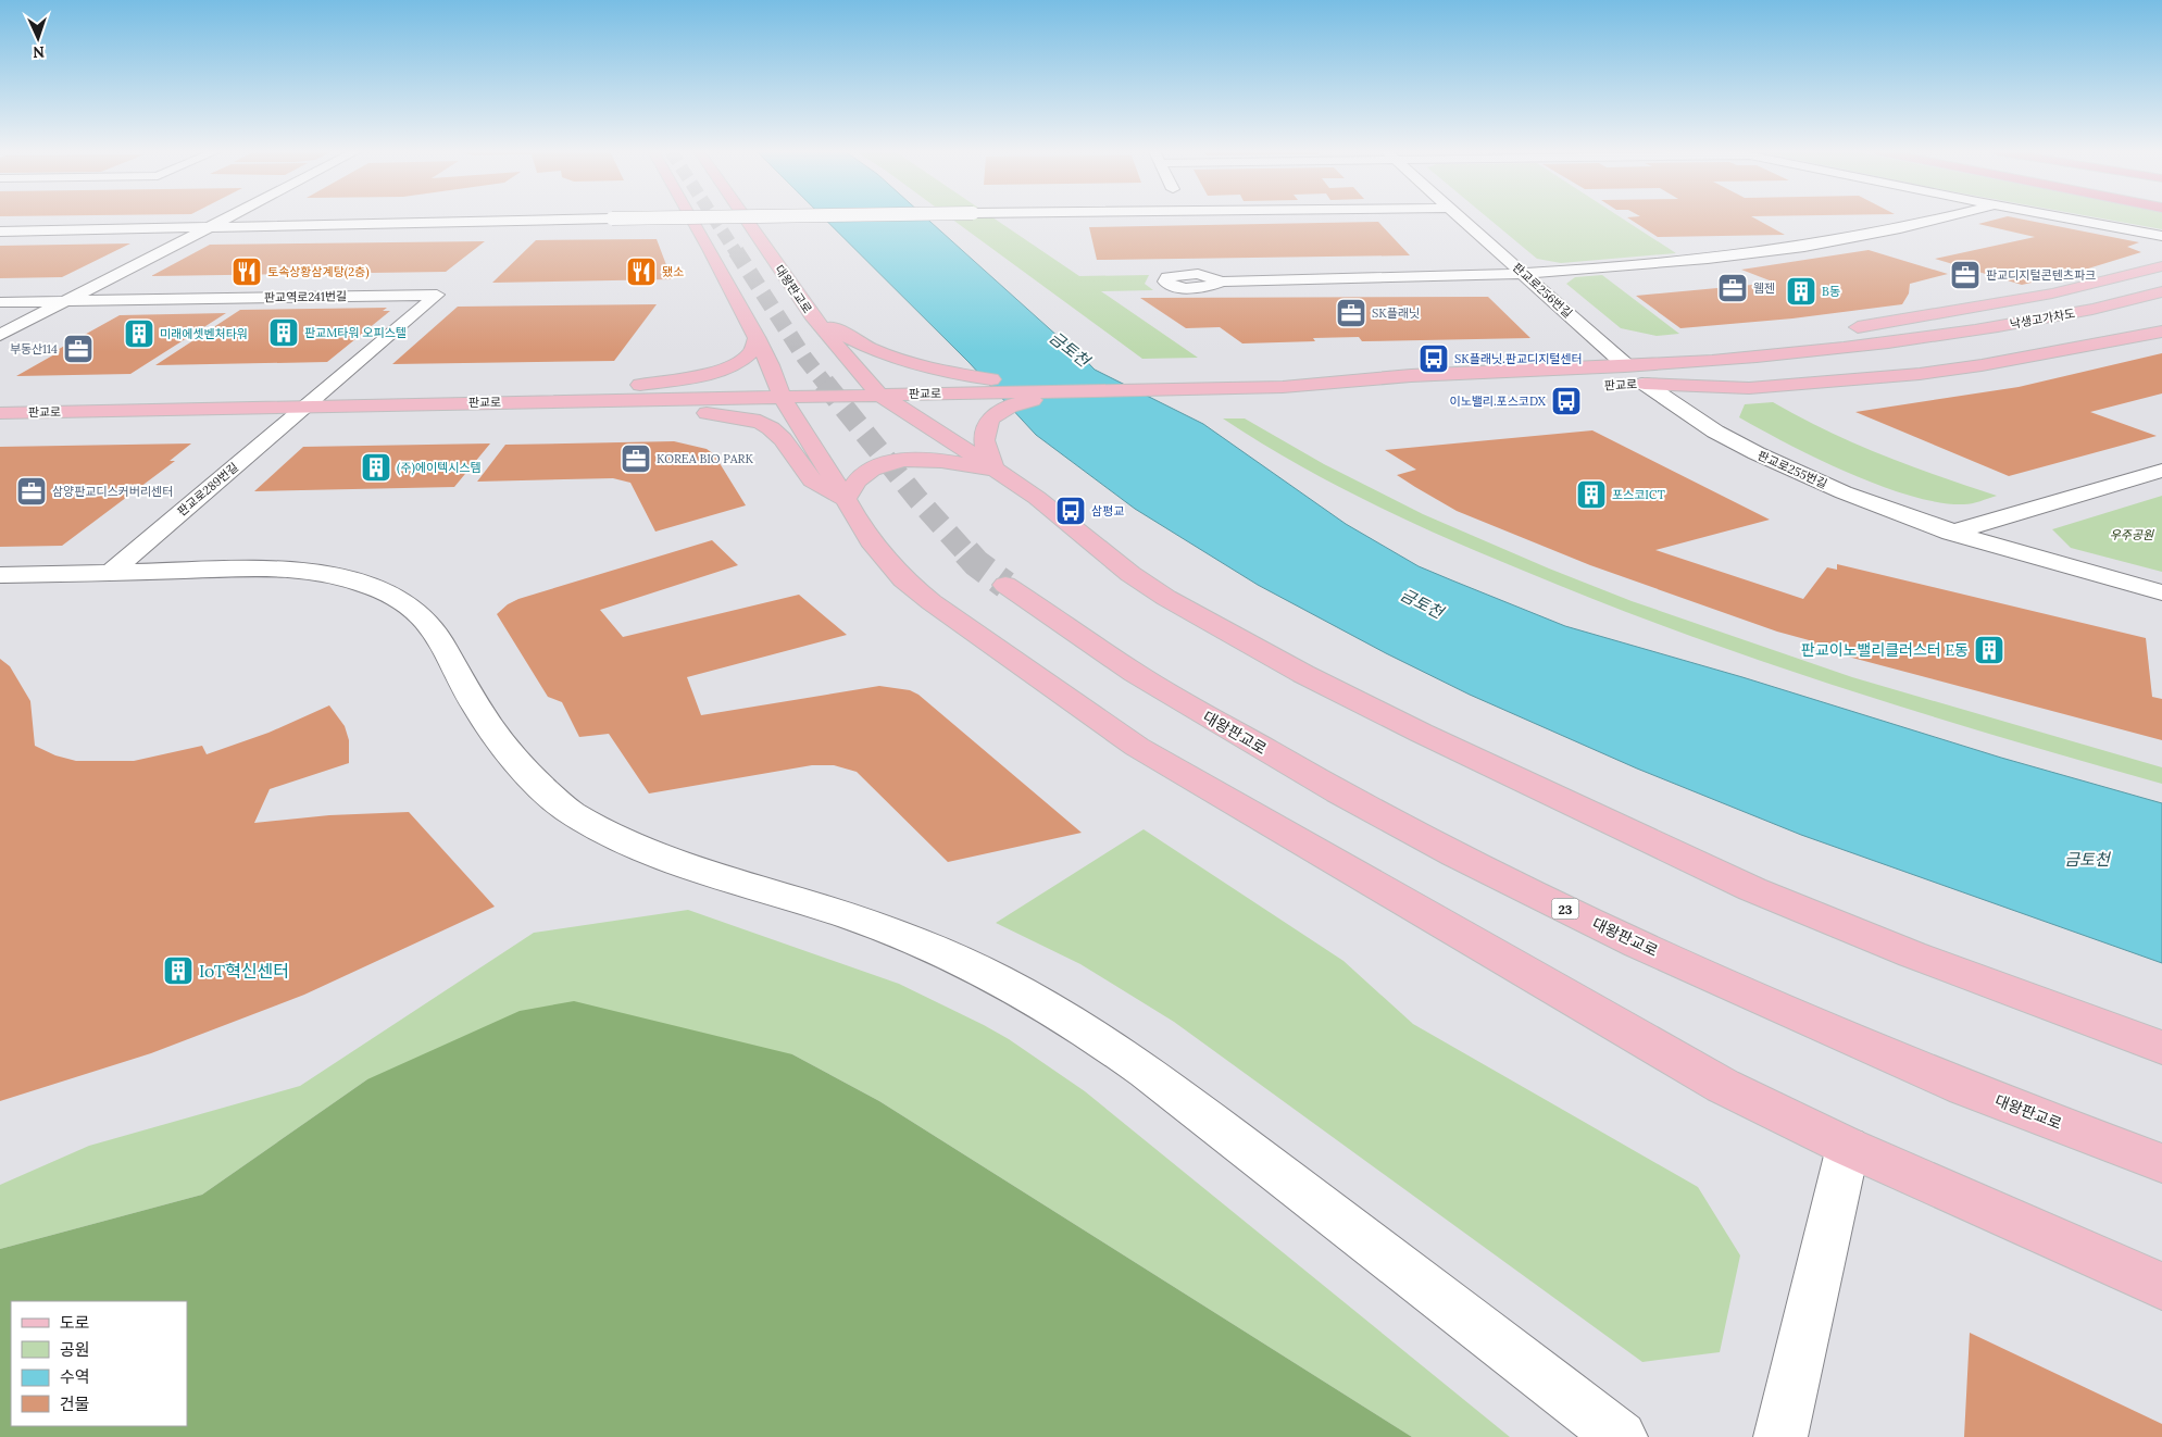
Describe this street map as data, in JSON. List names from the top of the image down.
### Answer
{
  "streets": {
    "main road": [
      "대왕판교로",
      "낙생고가차도",
      "판교로",
      "23"
    ],
    "street": [
      "판교로256번길",
      "판교역로241번길",
      "판교로255번길",
      "판교로289번길"
    ]
  },
  "crossings": [
    ["대왕판교로", "판교로"],
    ["판교로256번길", "판교로"],
    ["판교역로241번길", "판교로"],
    ["판교역로241번길", "판교로289번길"],
    ["낙생고가차도", "판교로"],
    ["판교로", "판교로255번길"],
    ["판교로", "판교로289번길"]
  ],
  "water": ["금토천"],
  "parks": ["우주공원"],
  "places": {
    "restaurant": ["토속상황삼계탕(2층)", "됐소"],
    "office": [
      "판교디지털콘텐츠파크",
      "웹젠",
      "SK플래닛",
      "부동산114",
      "KOREA BIO PARK",
      "삼양판교디스커버리센터"
    ],
    "building": [
      "B동",
      "판교M타워 오피스텔",
      "미래에셋벤처타워",
      "(주)에이텍시스템",
      "포스코ICT",
      "판교이노밸리클러스터 E동",
      "IoT혁신센터"
    ],
    "bus stop": ["SK플래닛.판교디지털센터", "이노밸리.포스코DX", "삼평교"]
  },
  "legend": [
    "도로",
    "공원",
    "수역",
    "건물"
  ],
  "north": "bottom"
}
